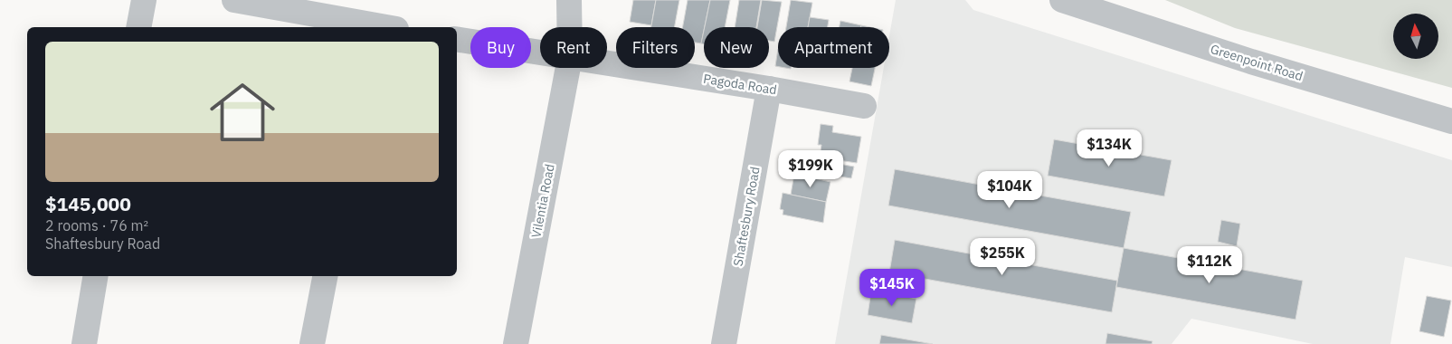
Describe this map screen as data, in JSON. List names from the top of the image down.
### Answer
{
  "streets": {
    "street": [
      "Greenpoint Road",
      "Pagoda Road",
      "Vilentia Road",
      "Shaftesbury Road"
    ]
  },
  "crossings": [
    ["Pagoda Road", "Shaftesbury Road"]
  ],
  "north": "top",
  "page": {
    "chip": [
      "Buy",
      "Rent",
      "Filters",
      "New",
      "Apartment"
    ],
    "list": [
      {
        "name": "$145,000",
        "note": "2 rooms · 76 m² · Shaftesbury Road"
      }
    ],
    "price": [
      "$134K",
      "$199K",
      "$104K",
      "$255K",
      "$112K",
      "$145K"
    ]
  }
}
